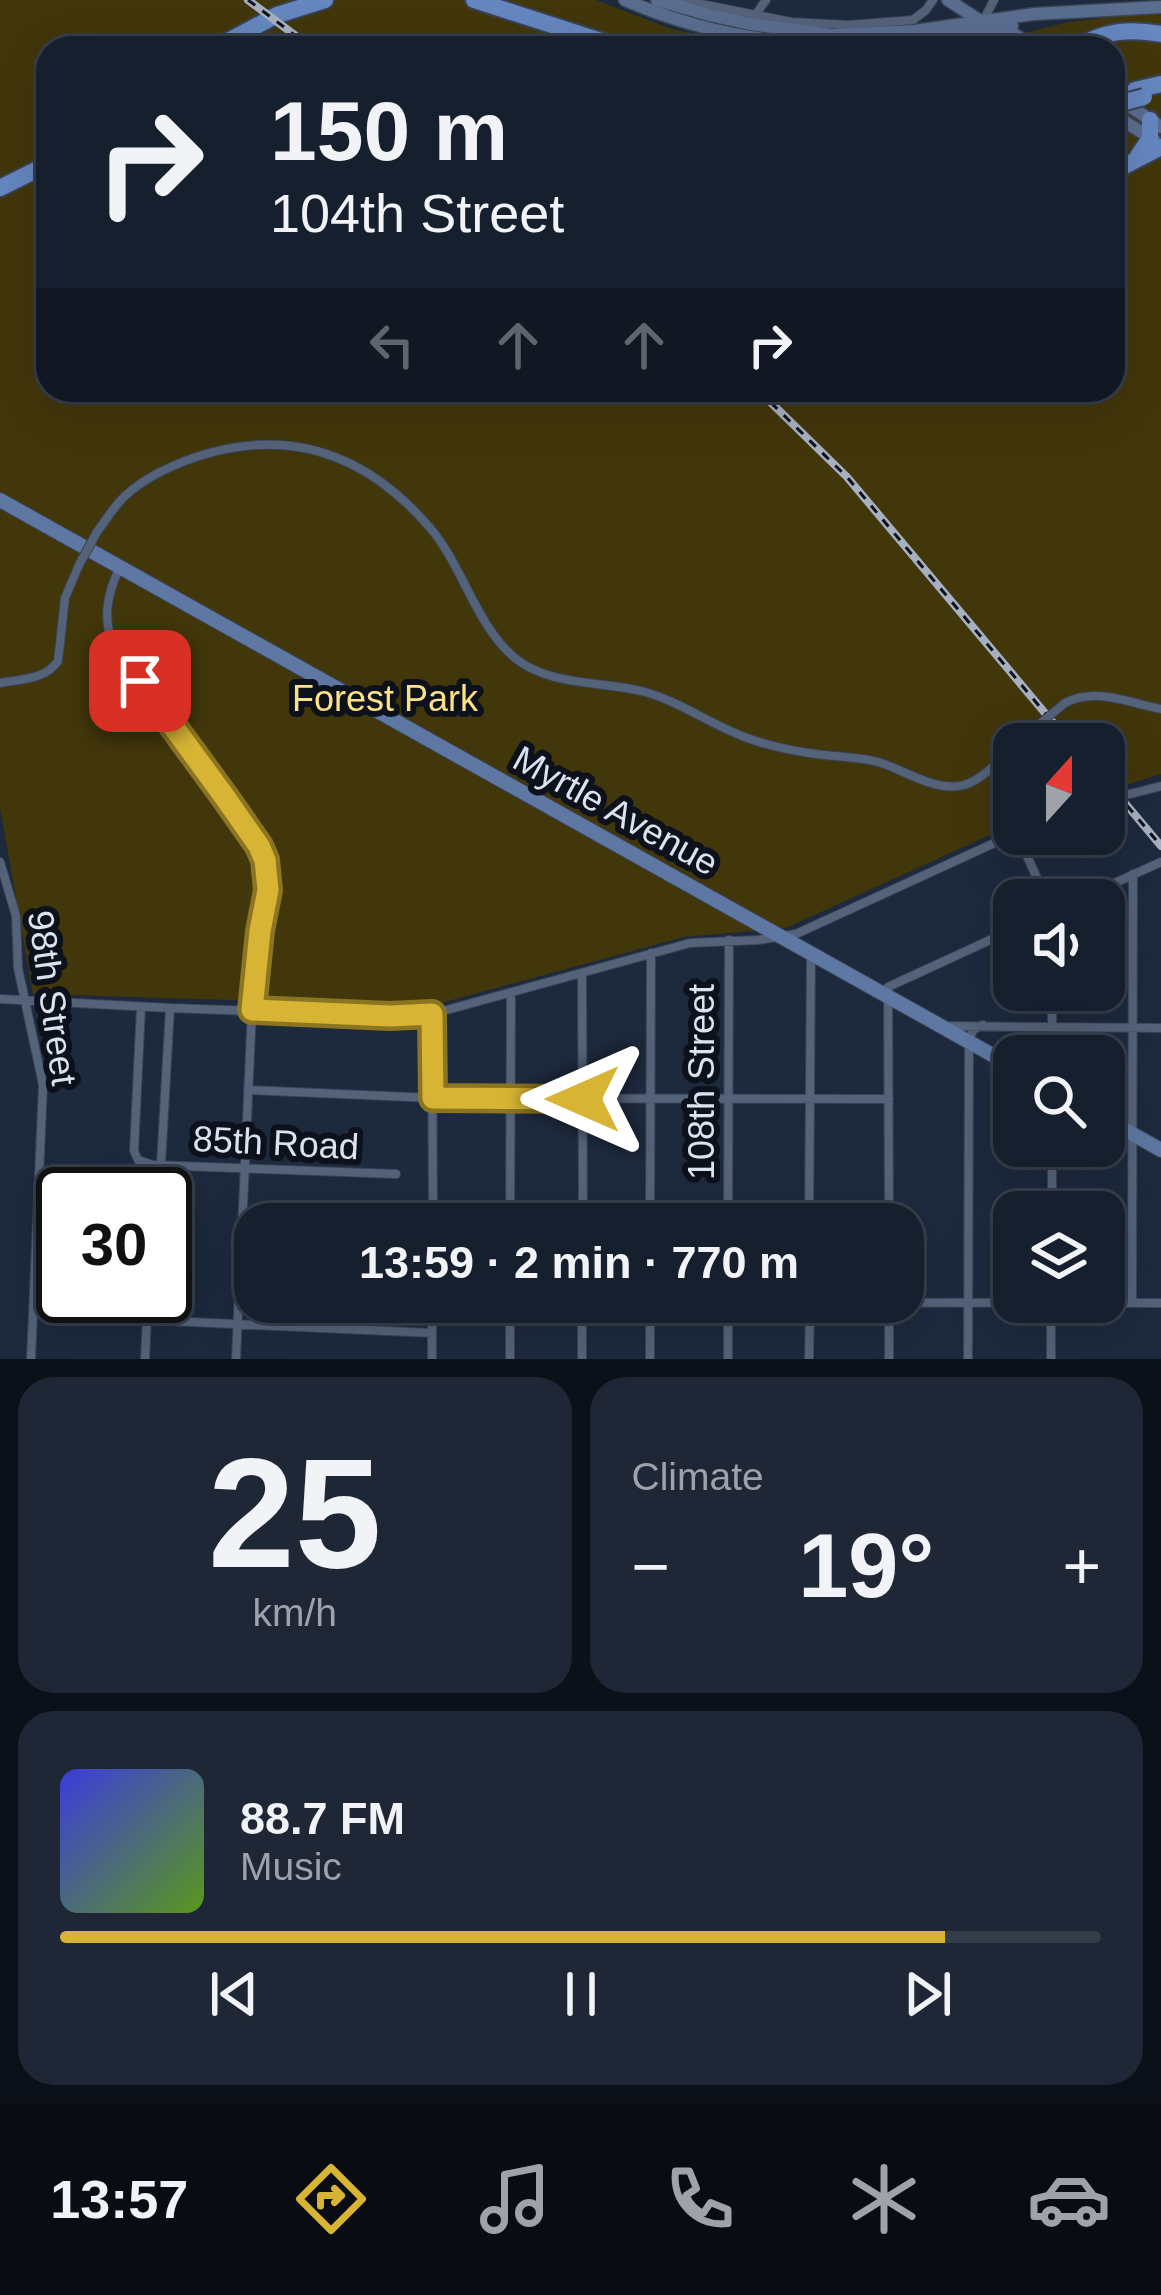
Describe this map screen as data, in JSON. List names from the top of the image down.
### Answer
{
  "streets": {
    "main road": ["Myrtle Avenue"],
    "street": ["98th Street", "108th Street", "85th Road"]
  },
  "parks": ["Forest Park"],
  "north": "top",
  "page": {
    "turn": ["150 m", "104th Street"],
    "limit": "30",
    "trip": "13:59 · 2 min · 770 m",
    "tile": [
      ["25", "km/h"],
      "Climate"
    ],
    "heat": ["−", "19°", "+"],
    "song": ["88.7 FM", "Music"],
    "tabs": "13:57"
  }
}
